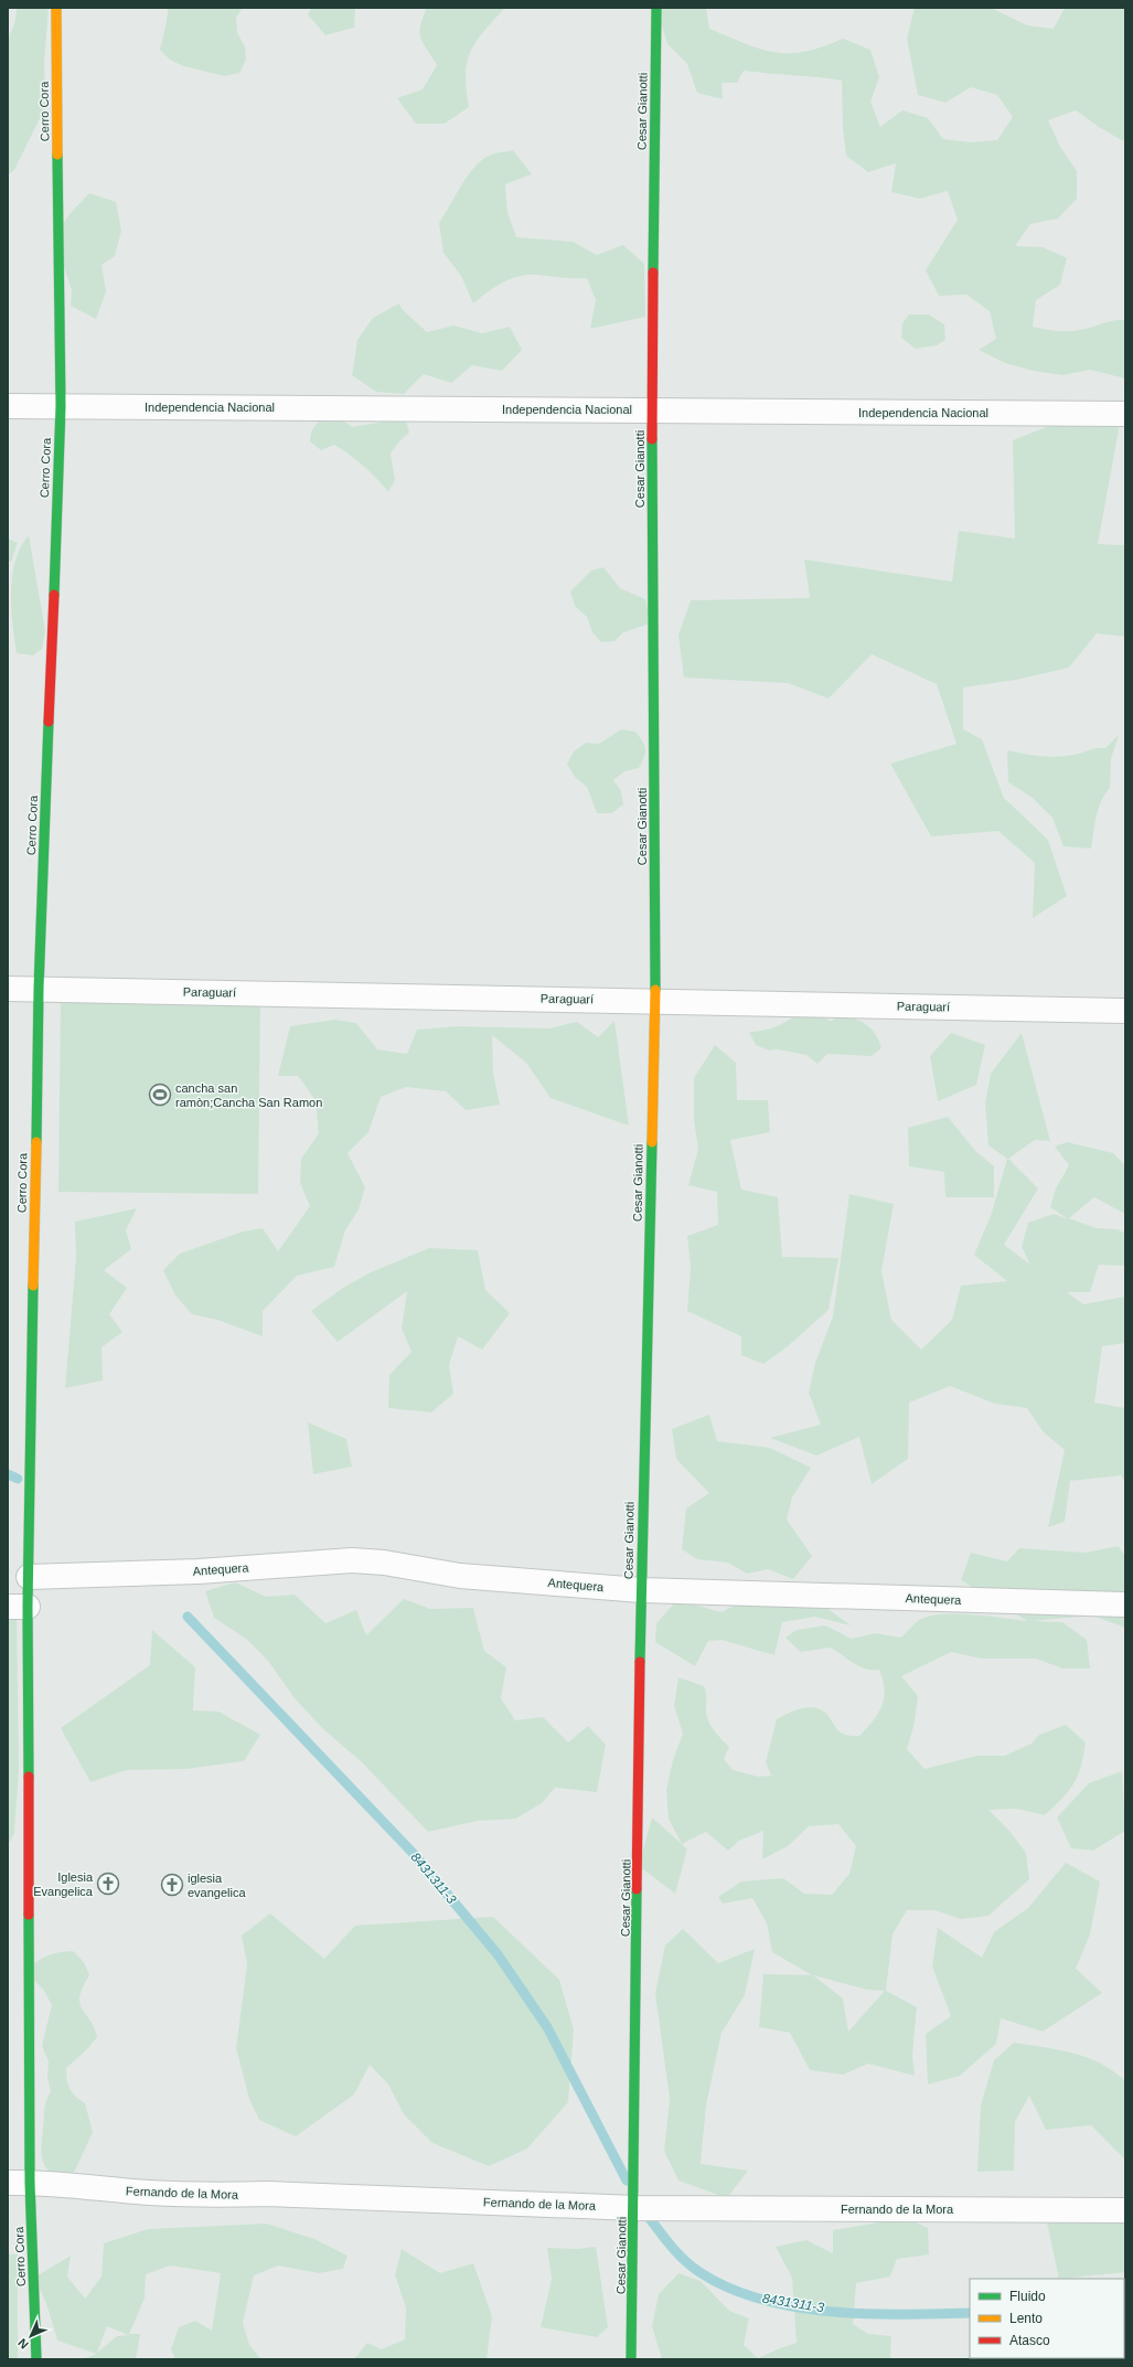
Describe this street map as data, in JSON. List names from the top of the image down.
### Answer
{
  "streets": {
    "street": [
      "Cerro Cora",
      "Cesar Gianotti",
      "Independencia Nacional",
      "Paraguarí",
      "Antequera",
      "Fernando de la Mora"
    ]
  },
  "crossings": [
    ["Cerro Cora", "Independencia Nacional"],
    ["Cerro Cora", "Paraguarí"],
    ["Cerro Cora", "Antequera"],
    ["Cerro Cora", "Fernando de la Mora"],
    ["Cesar Gianotti", "Independencia Nacional"],
    ["Cesar Gianotti", "Paraguarí"],
    ["Cesar Gianotti", "Antequera"],
    ["Cesar Gianotti", "Fernando de la Mora"]
  ],
  "water": ["8431311-3"],
  "places": {
    "sports": ["cancha san ramòn;Cancha San Ramon"],
    "church": ["Iglesia Evangelica", "iglesia evangelica"]
  },
  "legend": ["Fluido", "Lento", "Atasco"],
  "north": "bottom left"
}
